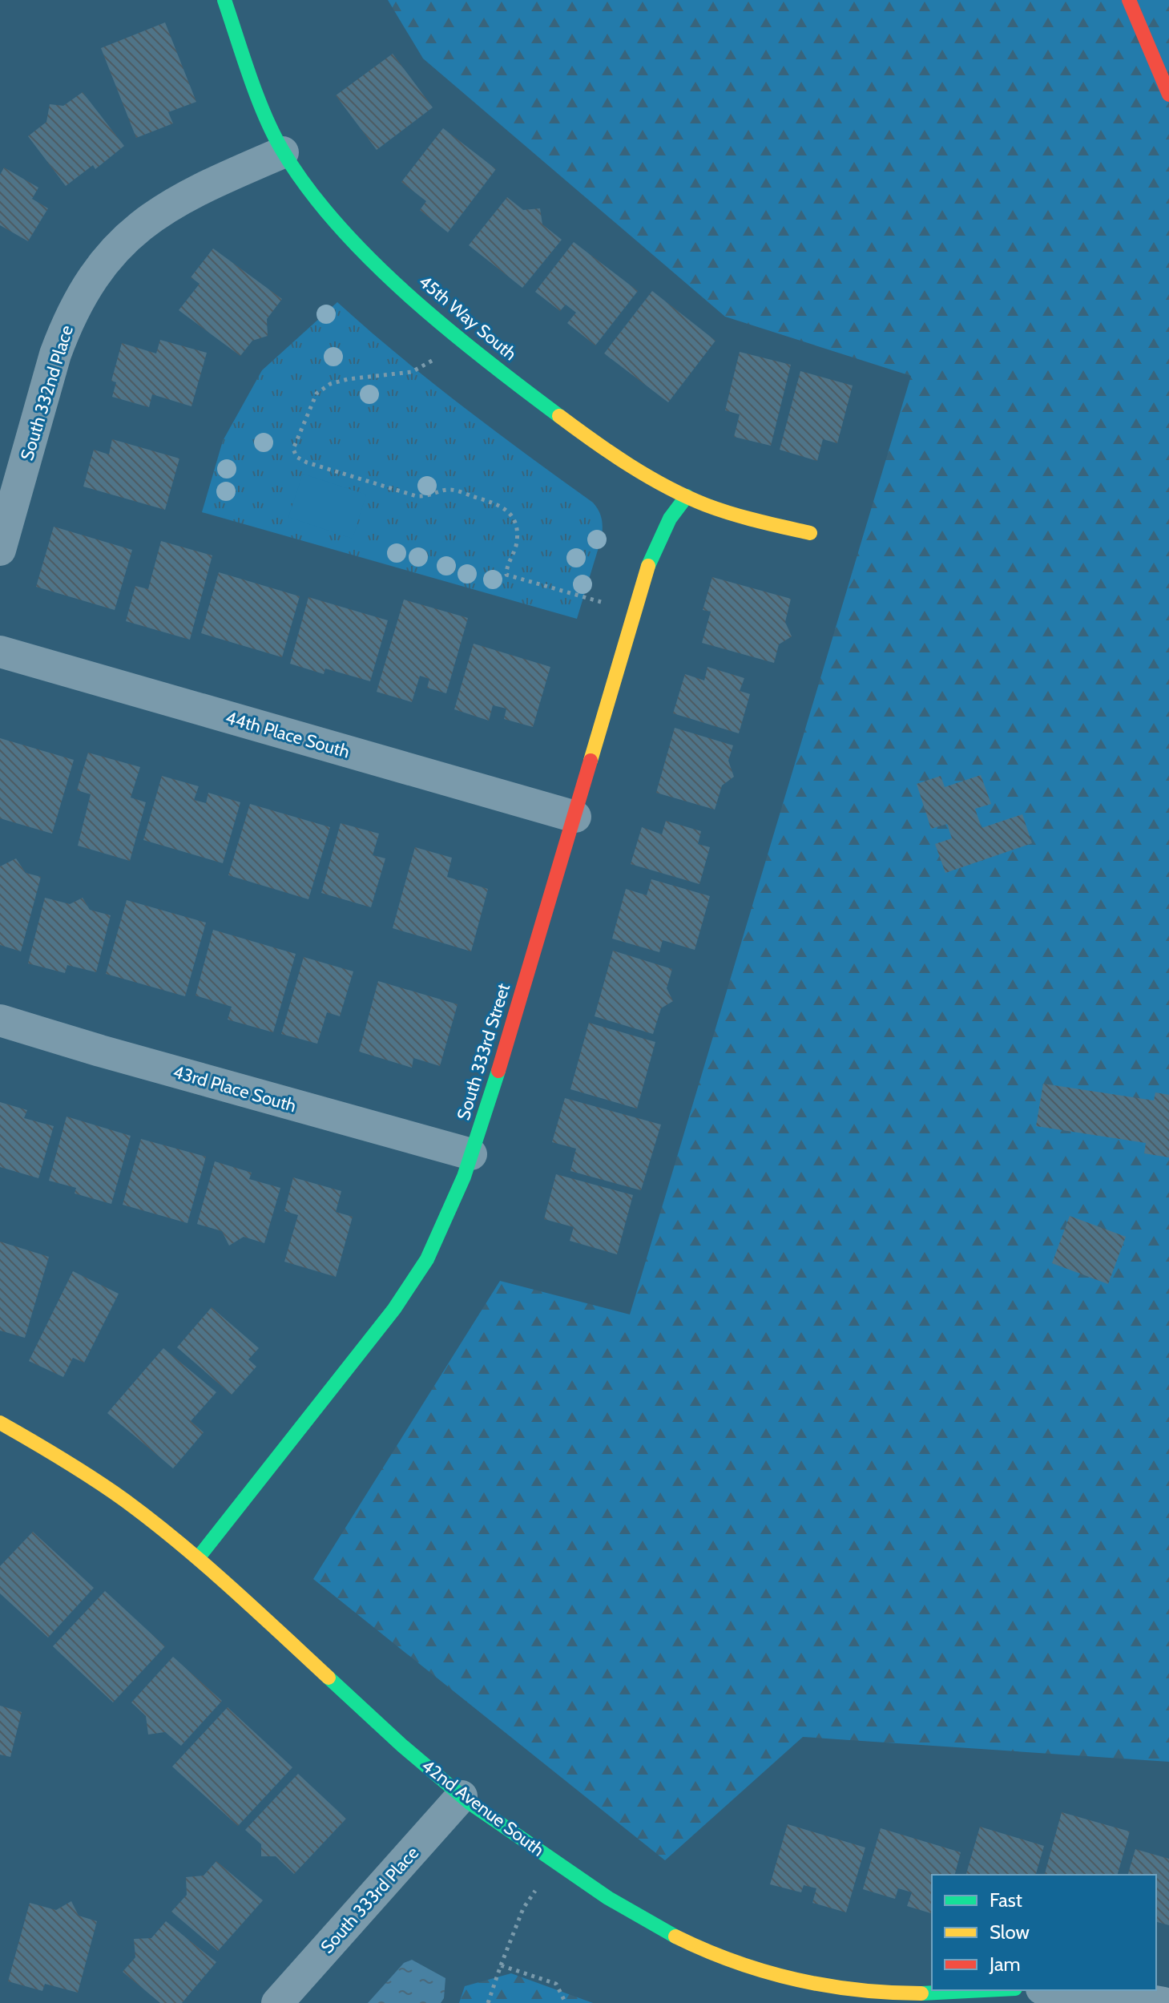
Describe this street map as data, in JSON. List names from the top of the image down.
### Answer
{
  "streets": {
    "main road": ["45th Way South", "South 333rd Street", "42nd Avenue South"],
    "street": [
      "South 332nd Place",
      "44th Place South",
      "43rd Place South",
      "South 333rd Place"
    ]
  },
  "crossings": [
    ["45th Way South", "South 332nd Place"],
    ["45th Way South", "South 333rd Street"],
    ["44th Place South", "South 333rd Street"],
    ["South 333rd Street", "43rd Place South"],
    ["South 333rd Street", "42nd Avenue South"],
    ["42nd Avenue South", "South 333rd Place"]
  ],
  "legend": ["Fast", "Slow", "Jam"]
}
